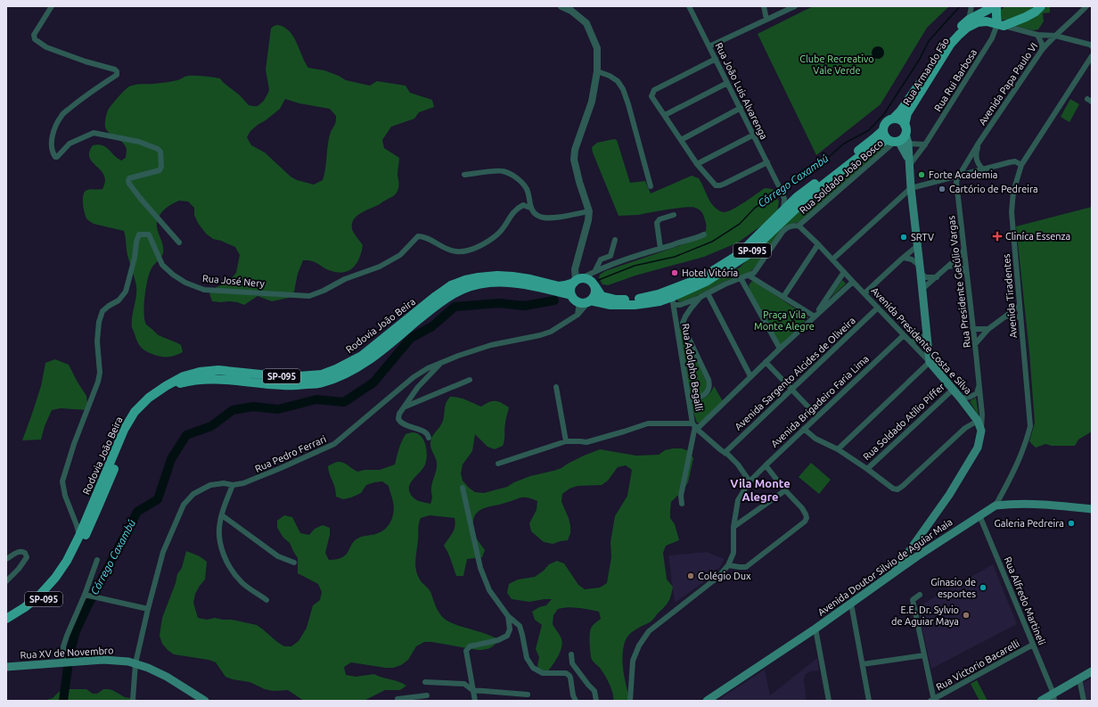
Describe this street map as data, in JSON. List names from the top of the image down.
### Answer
{
  "streets": {
    "main road": [
      "SP-095",
      "Rodovia João Beira",
      "Avenida Presidente Costa e Silva",
      "Avenida Doutor Silvio de Aguiar Maia",
      "Rua XV de Novembro"
    ],
    "street": [
      "Rua Rui Barbosa",
      "Avenida Papa Paulo VI",
      "Rua João Luis Alvarenga",
      "Rua Soldado João Bosco",
      "Rua José Nery",
      "Rua Presidente Getúlio Vargas",
      "Avenida Tiradentes",
      "Rua Adolpho Begalli",
      "Avenida Sargento Alcides de Oliveira",
      "Avenida Brigadeiro Faria Lima",
      "Rua Soldado Atílio Piffer",
      "Rua Pedro Ferrari",
      "Rua Alfredo Martineli",
      "Rua Victorio Bacarelli"
    ]
  },
  "crossings": [
    ["Rua Rui Barbosa", "SP-095"],
    ["Avenida Papa Paulo VI", "Rua Presidente Getúlio Vargas"],
    ["Rua Soldado João Bosco", "SP-095"],
    ["Rua Soldado João Bosco", "Avenida Presidente Costa e Silva"],
    ["SP-095", "Rodovia João Beira"],
    ["SP-095", "Rua Adolpho Begalli"],
    ["SP-095", "Rua Pedro Ferrari"],
    ["Rua José Nery", "Rodovia João Beira"],
    ["Rua Presidente Getúlio Vargas", "Avenida Presidente Costa e Silva"],
    ["Avenida Tiradentes", "Avenida Doutor Silvio de Aguiar Maia"],
    ["Rodovia João Beira", "Rua Pedro Ferrari"],
    ["Avenida Presidente Costa e Silva", "Avenida Sargento Alcides de Oliveira"],
    ["Avenida Presidente Costa e Silva", "Avenida Brigadeiro Faria Lima"],
    ["Avenida Presidente Costa e Silva", "Rua Soldado Atílio Piffer"],
    ["Rua Pedro Ferrari", "Rua XV de Novembro"],
    ["Avenida Doutor Silvio de Aguiar Maia", "Rua Alfredo Martineli"],
    ["Rua Alfredo Martineli", "Rua Victorio Bacarelli"]
  ],
  "districts": ["Vila Monte Alegre"],
  "water": ["Córrego Caxambú"],
  "parks": ["Clube Recreativo Vale Verde", "Praça Vila Monte Alegre"],
  "places": {
    "other": [
      "Forte Academia",
      "Cartório de Pedreira",
      "SRTV",
      "Hotel Vitória",
      "Galeria Pedreira",
      "Colégio Dux",
      "Gínasio de esportes",
      "E.E. Dr. Sylvio de Aguiar Maya"
    ],
    "health": ["Cliníca Essenza"]
  }
}
